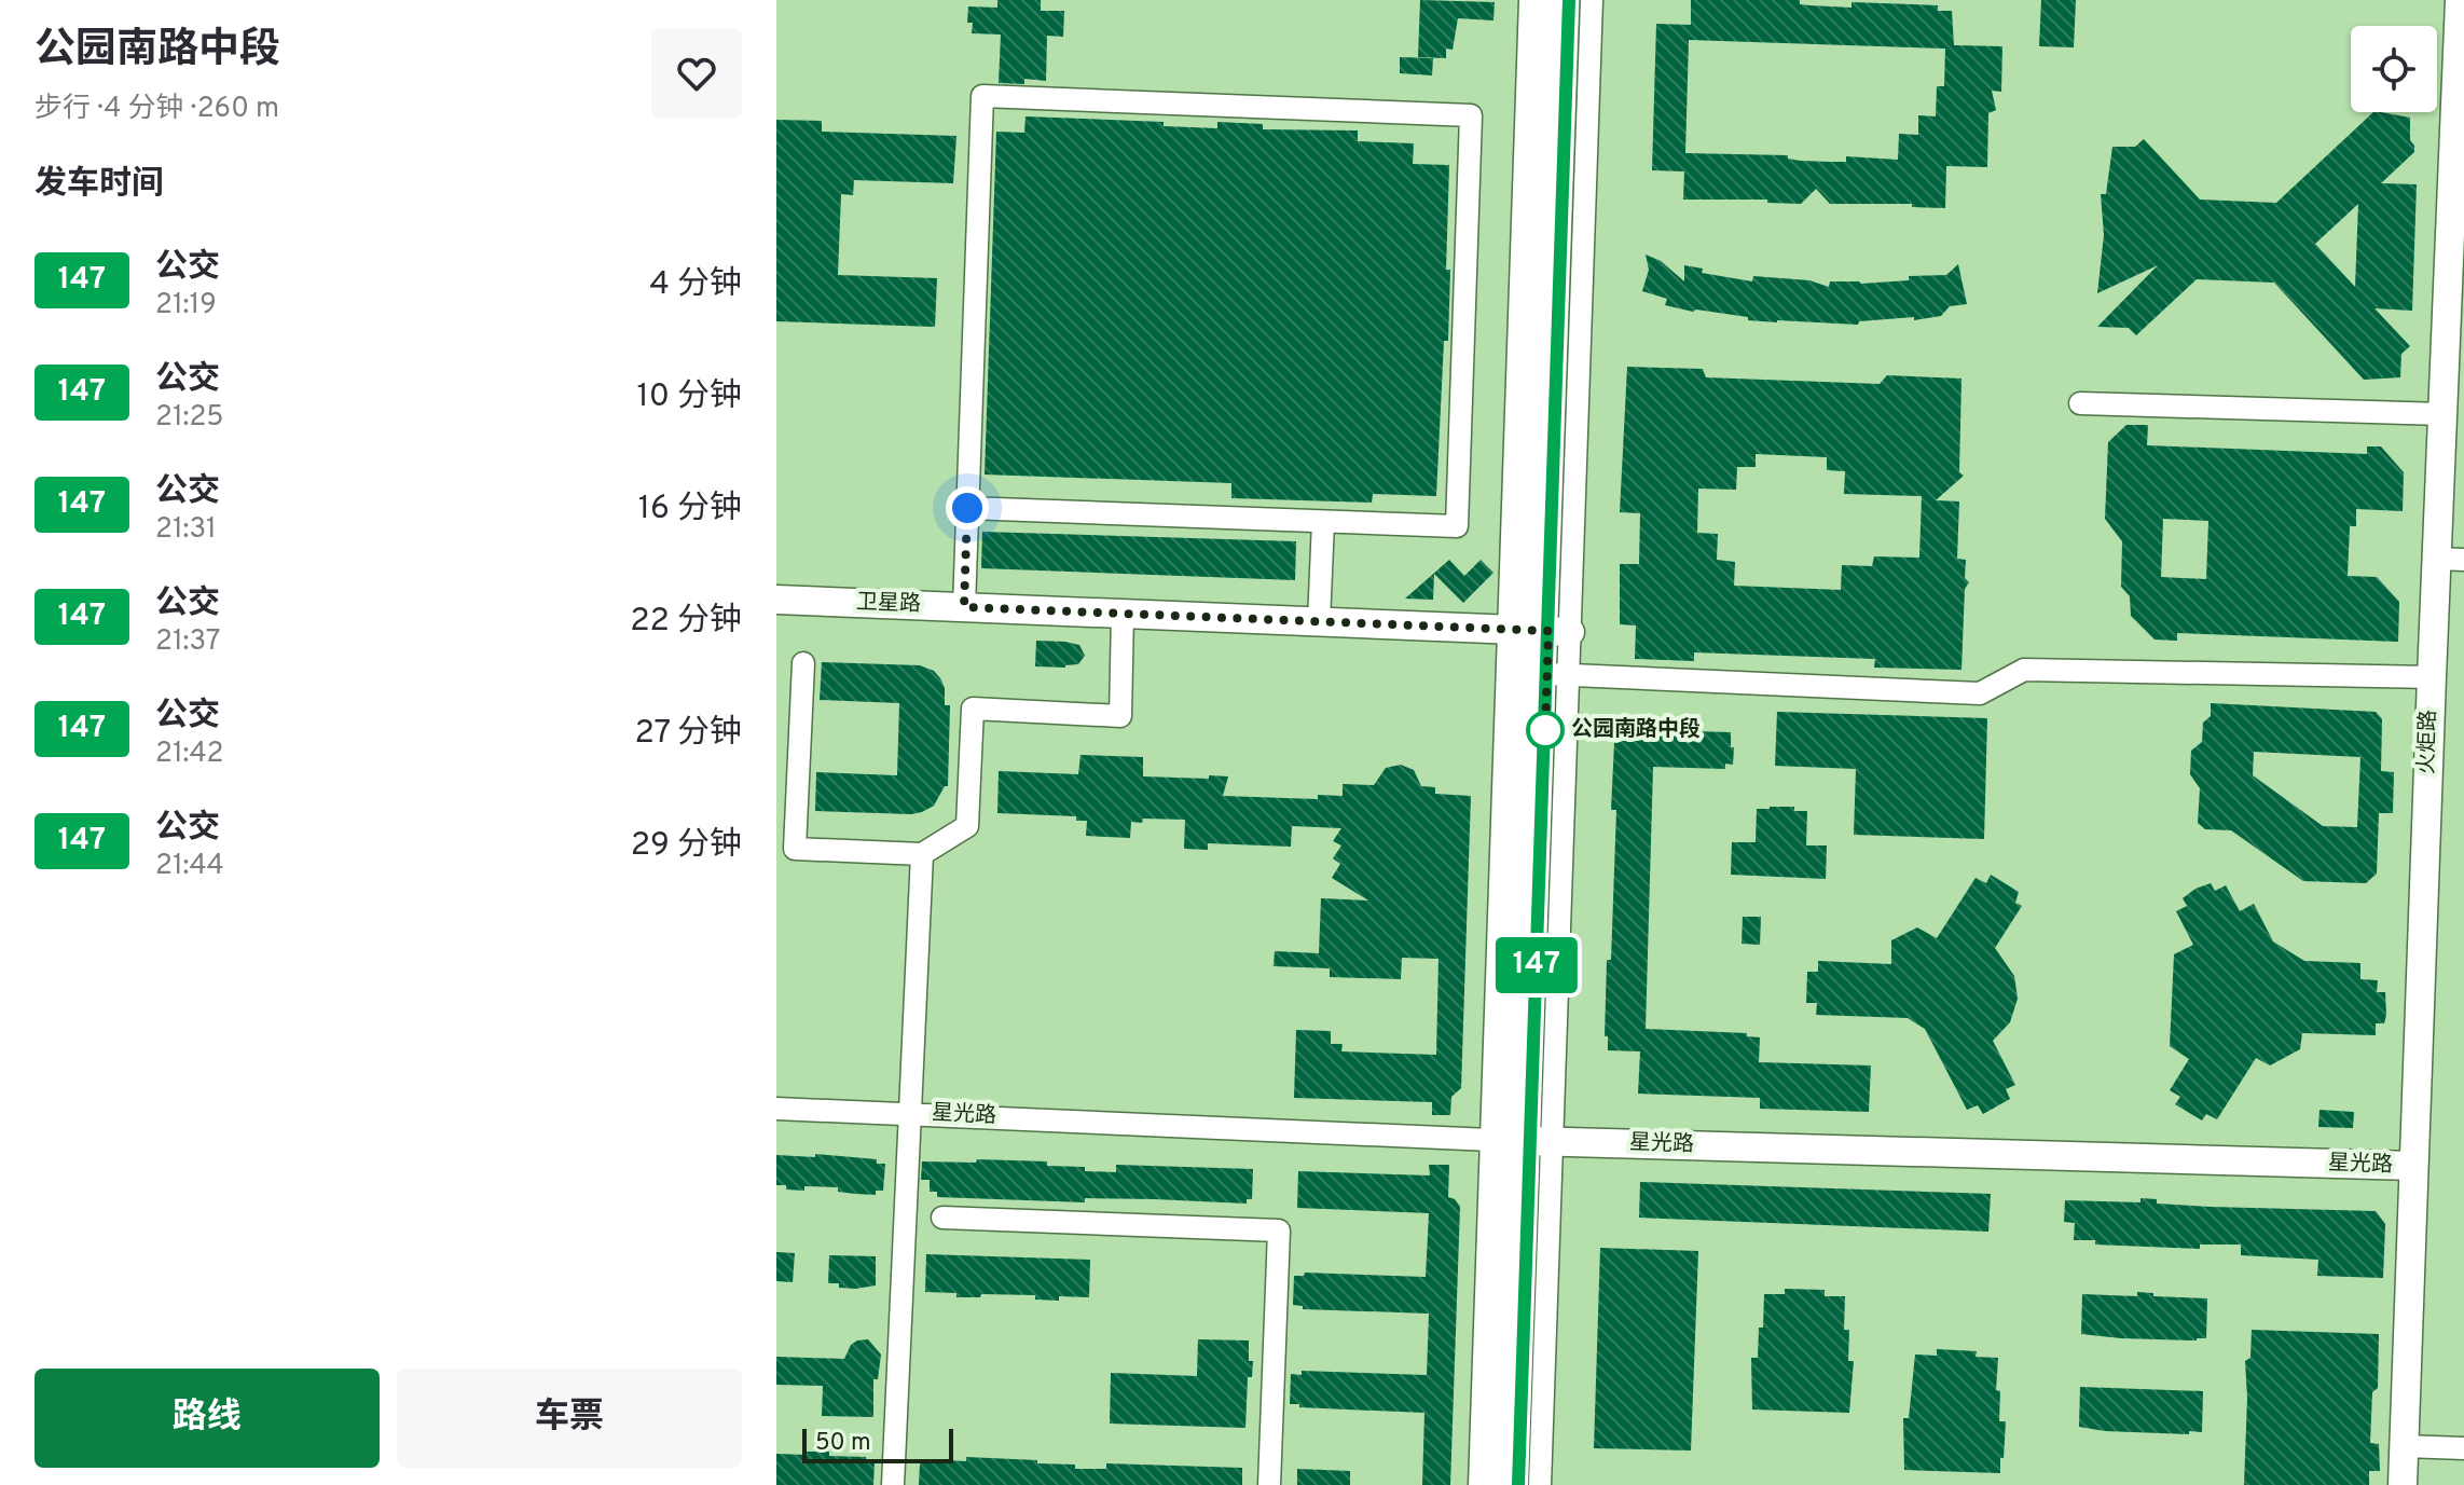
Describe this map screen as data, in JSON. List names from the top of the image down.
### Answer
{
  "streets": {
    "street": ["卫星路", "火炬路", "星光路"]
  },
  "crossings": [
    ["火炬路", "星光路"]
  ],
  "places": ["公园南路中段"],
  "lines": ["bus line 147"],
  "scale_bar": "50 m",
  "page": {
    "heading": [
      ["公园南路中段", "步行 · 4 分钟 · 260 m"],
      "发车时间"
    ],
    "on_map": "147",
    "list": [
      {
        "mark": "147",
        "name": "公交",
        "note": "21:19",
        "value": "4 分钟"
      },
      {
        "mark": "147",
        "name": "公交",
        "note": "21:25",
        "value": "10 分钟"
      },
      {
        "mark": "147",
        "name": "公交",
        "note": "21:31",
        "value": "16 分钟"
      },
      {
        "mark": "147",
        "name": "公交",
        "note": "21:37",
        "value": "22 分钟"
      },
      {
        "mark": "147",
        "name": "公交",
        "note": "21:42",
        "value": "27 分钟"
      },
      {
        "mark": "147",
        "name": "公交",
        "note": "21:44",
        "value": "29 分钟"
      }
    ],
    "buttons": ["路线", "车票"],
    "scale": "50 m"
  }
}
